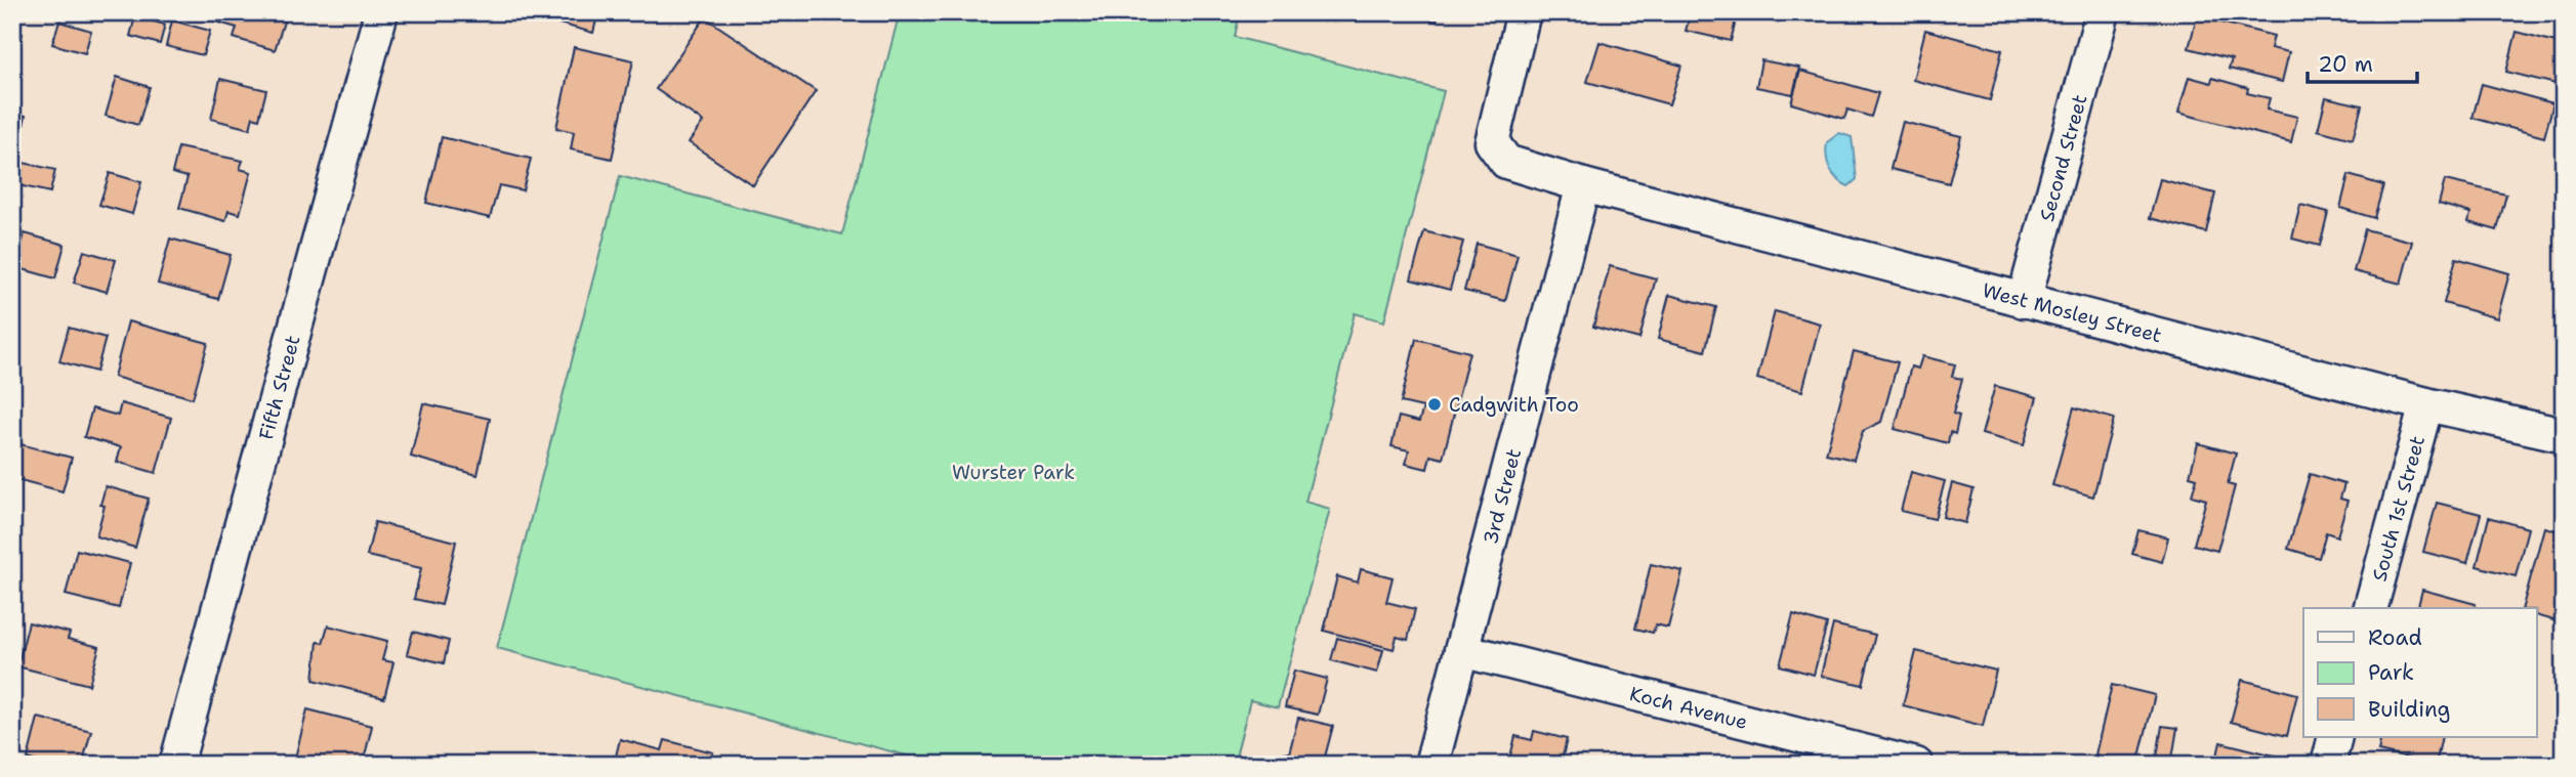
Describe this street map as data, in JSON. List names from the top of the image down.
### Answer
{
  "streets": {
    "street": [
      "Second Street",
      "West Mosley Street",
      "Fifth Street",
      "3rd Street",
      "South 1st Street",
      "Koch Avenue"
    ]
  },
  "crossings": [
    ["Second Street", "West Mosley Street"],
    ["West Mosley Street", "3rd Street"],
    ["West Mosley Street", "South 1st Street"],
    ["3rd Street", "Koch Avenue"]
  ],
  "parks": ["Wurster Park"],
  "places": ["Cadgwith Too"],
  "legend": ["Road", "Park", "Building"],
  "scale_bar": "20 m"
}
